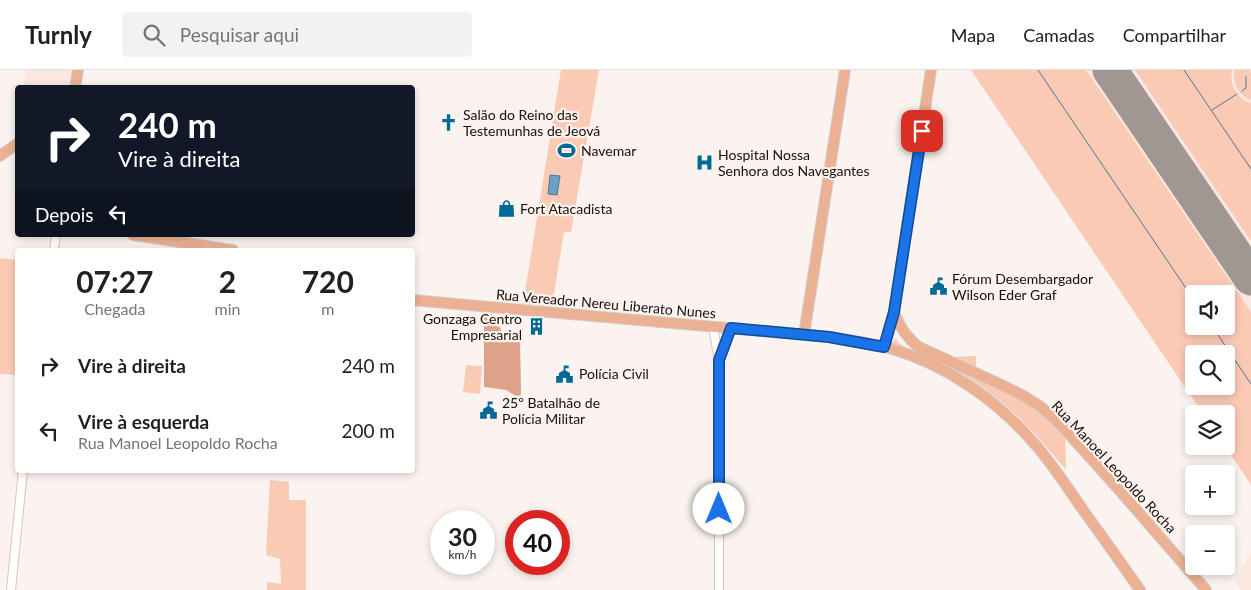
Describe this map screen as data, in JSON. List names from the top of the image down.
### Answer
{
  "streets": {
    "main road": ["Rua Vereador Nereu Liberato Nunes", "Rua Manoel Leopoldo Rocha"]
  },
  "places": {
    "church": ["Salão do Reino das Testemunhas de Jeová"],
    "sports": ["Navemar"],
    "hospital": ["Hospital Nossa Senhora dos Navegantes"],
    "shop": ["Fort Atacadista"],
    "public building": ["Fórum Desembargador Wilson Eder Graf", "Polícia Civil", "25º Batalhão de Polícia Militar"],
    "building": ["Gonzaga Centro Empresarial"]
  },
  "page": {
    "header": "Turnly",
    "search": "Pesquisar aqui",
    "nav": ["Mapa", "Camadas", "Compartilhar"],
    "turn": ["240 m", "Vire à direita"],
    "then": "Depois",
    "eta": [
      "07:27",
      "Chegada",
      "2",
      "min",
      "720",
      "m"
    ],
    "map_buttons": ["+", "−"],
    "list": [
      {
        "name": "Vire à direita",
        "value": "240 m"
      },
      {
        "name": "Vire à esquerda",
        "note": "Rua Manoel Leopoldo Rocha",
        "value": "200 m"
      }
    ],
    "speed": "30 km/h",
    "limit": "40"
  }
}
